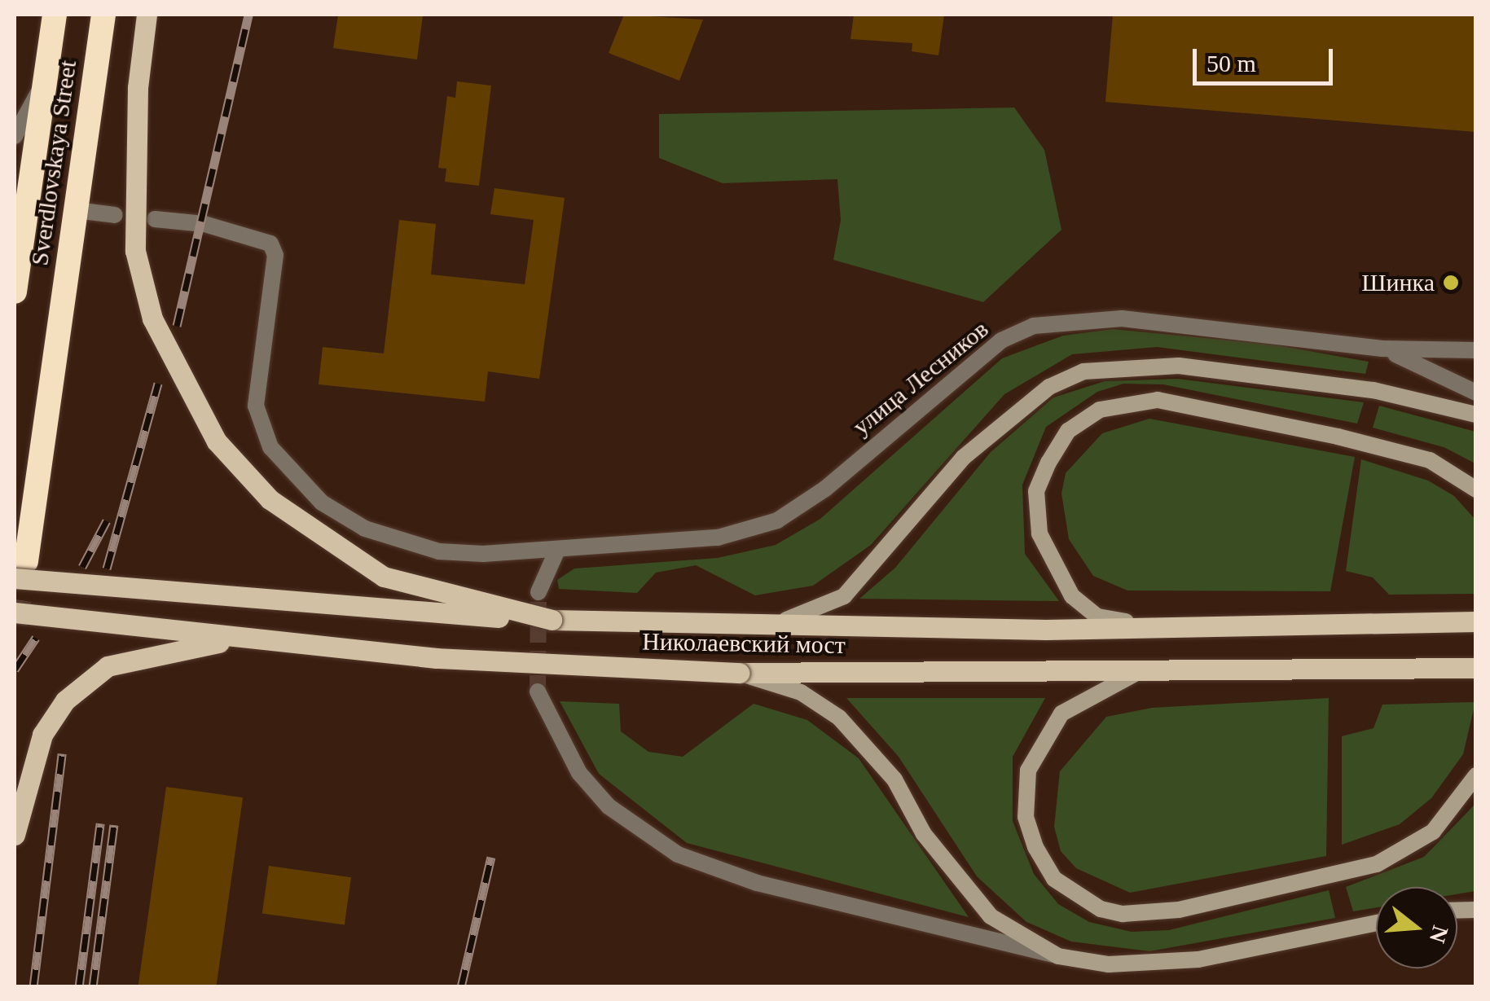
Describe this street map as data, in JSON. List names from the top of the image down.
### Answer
{
  "streets": {
    "highway": ["Sverdlovskaya Street"],
    "main road": ["Николаевский мост"],
    "street": ["улица Лесников"]
  },
  "crossings": [
    ["Sverdlovskaya Street", "Николаевский мост"]
  ],
  "places": ["Шинка"],
  "scale_bar": "50 m",
  "north": "right"
}
